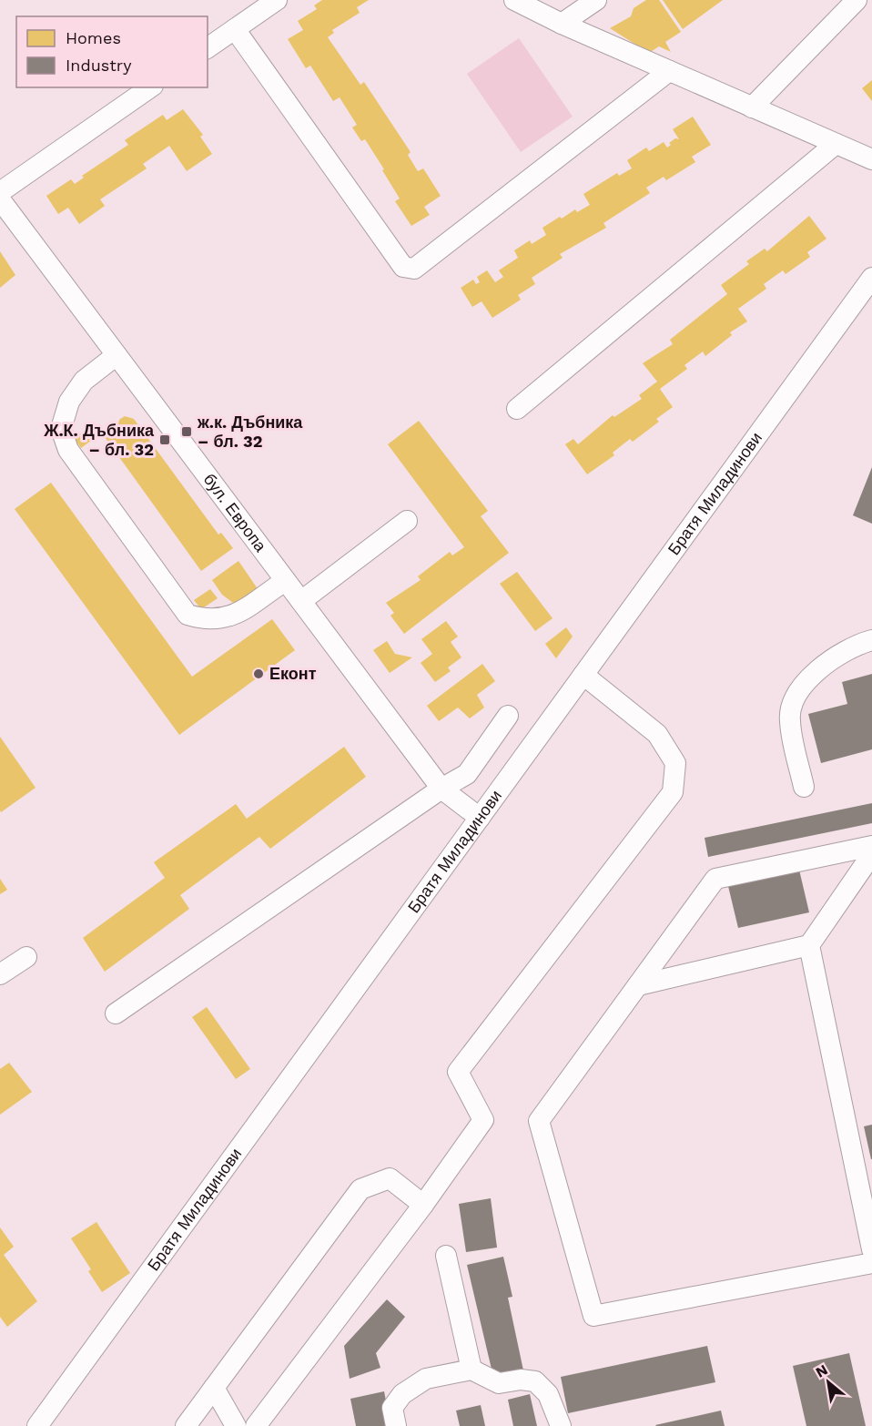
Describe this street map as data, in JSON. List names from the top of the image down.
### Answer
{
  "streets": {
    "street": ["Братя Миладинови", "бул. Европа"]
  },
  "crossings": [
    ["Братя Миладинови", "бул. Европа"]
  ],
  "places": {
    "transit": ["ж.к. Дъбника – бл. 32", "Ж.К. Дъбника – бл. 32"],
    "other": ["Еконт"]
  },
  "legend": ["Homes", "Industry"],
  "north": "top left"
}
